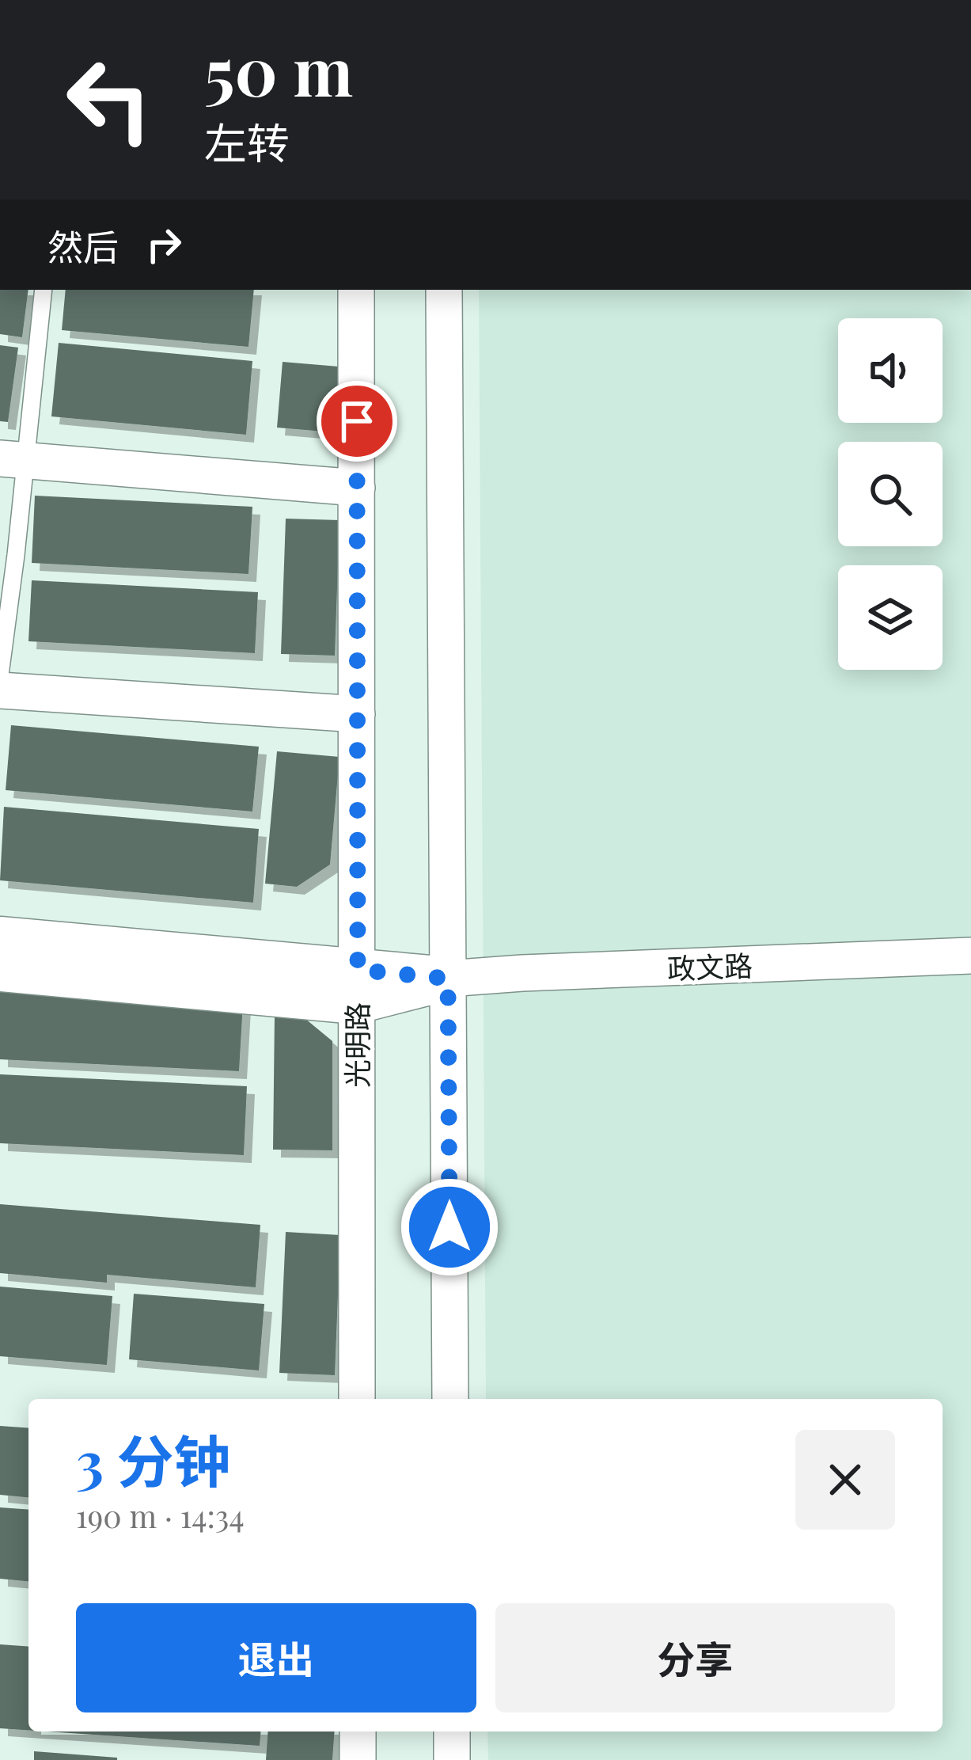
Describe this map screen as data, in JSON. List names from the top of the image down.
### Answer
{
  "streets": {
    "street": ["政文路", "光明路"]
  },
  "page": {
    "turn": ["50 m", "左转"],
    "then": "然后",
    "heading": ["3 分钟", "190 m · 14:34"],
    "buttons": ["退出", "分享"]
  }
}
